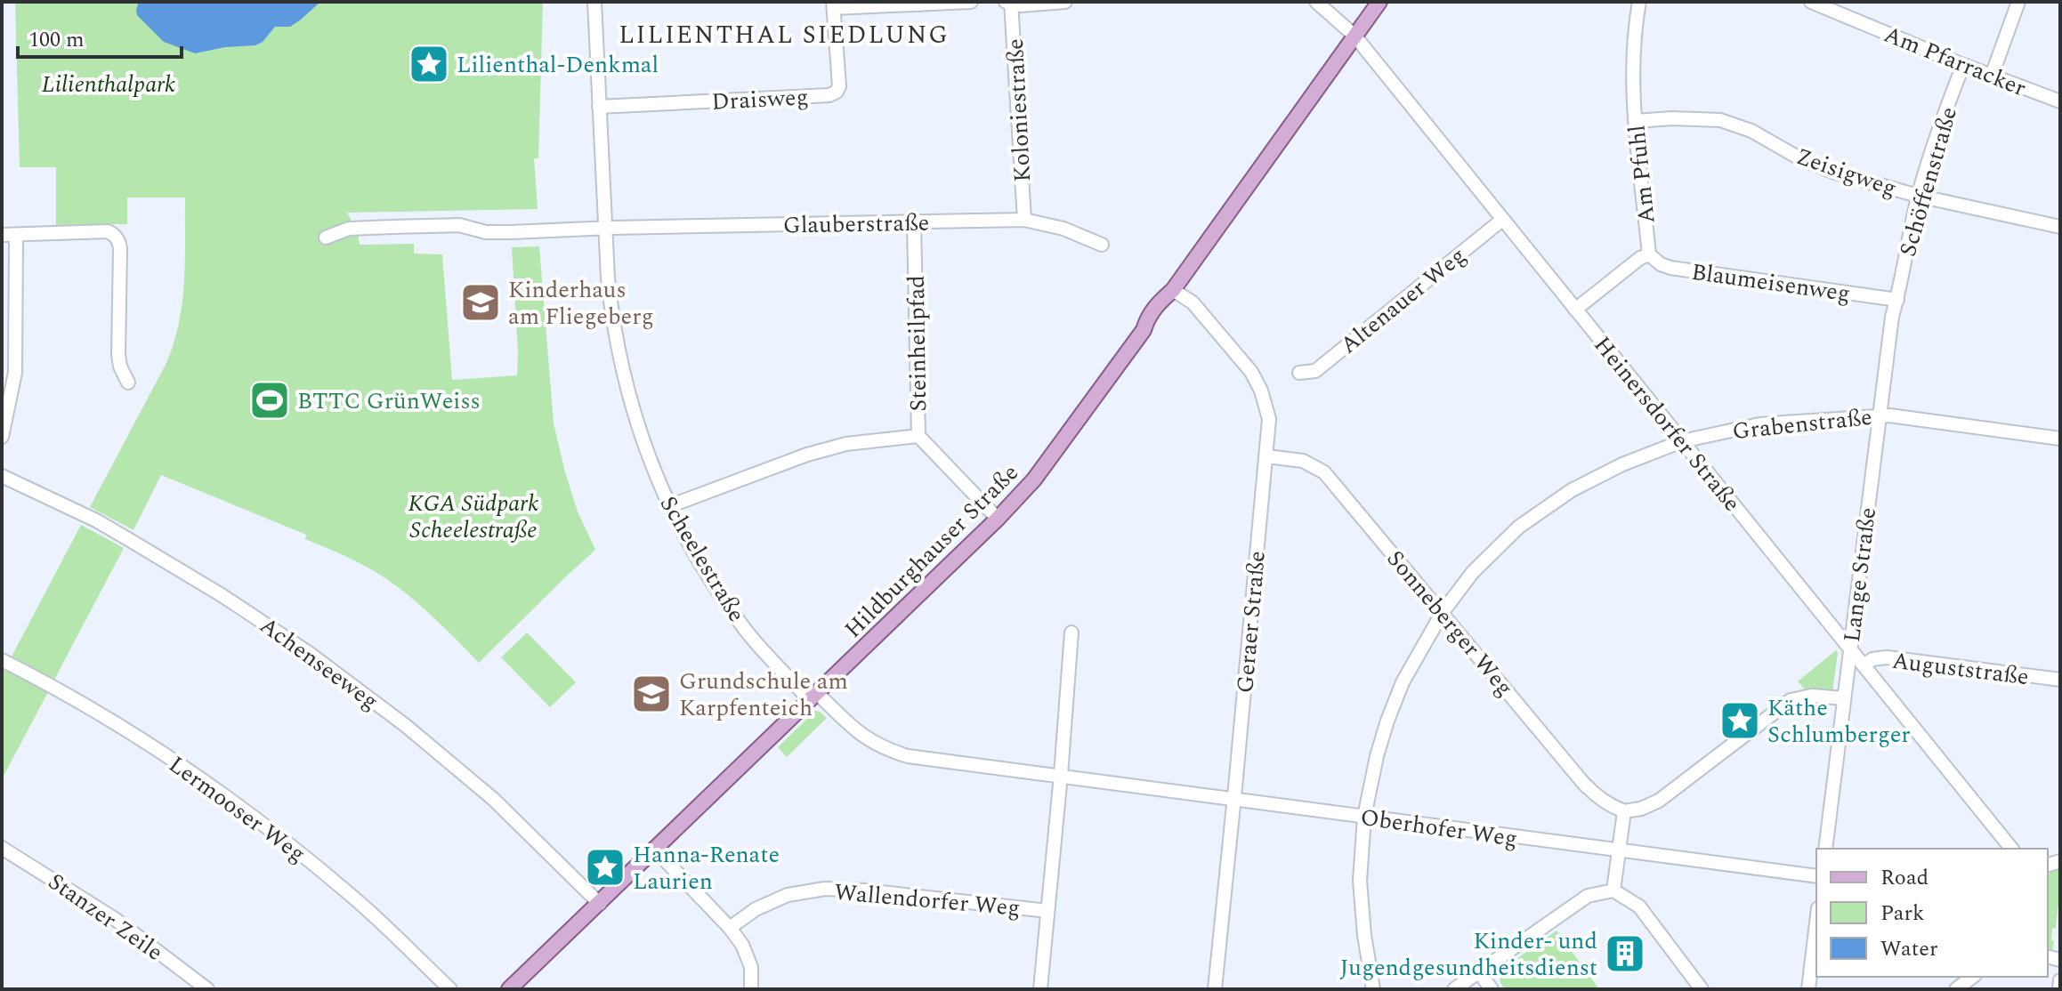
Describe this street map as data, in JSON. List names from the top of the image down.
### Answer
{
  "streets": {
    "main road": ["Hildburghauser Straße"],
    "street": [
      "Am Pfarracker",
      "Draisweg",
      "Koloniestraße",
      "Zeisigweg",
      "Am Pfuhl",
      "Schöffenstraße",
      "Glauberstraße",
      "Blaumeisenweg",
      "Altenauer Weg",
      "Steinheilpfad",
      "Heinersdorfer Straße",
      "Grabenstraße",
      "Scheelestraße",
      "Lange Straße",
      "Geraer Straße",
      "Sonneberger Weg",
      "Achenseeweg",
      "Auguststraße",
      "Lermooser Weg",
      "Oberhofer Weg",
      "Wallendorfer Weg",
      "Stanzer Zeile"
    ]
  },
  "crossings": [
    ["Am Pfarracker", "Schöffenstraße"],
    ["Draisweg", "Scheelestraße"],
    ["Koloniestraße", "Glauberstraße"],
    ["Zeisigweg", "Am Pfuhl"],
    ["Zeisigweg", "Schöffenstraße"],
    ["Am Pfuhl", "Blaumeisenweg"],
    ["Am Pfuhl", "Heinersdorfer Straße"],
    ["Schöffenstraße", "Blaumeisenweg"],
    ["Schöffenstraße", "Lange Straße"],
    ["Glauberstraße", "Steinheilpfad"],
    ["Glauberstraße", "Scheelestraße"],
    ["Blaumeisenweg", "Lange Straße"],
    ["Altenauer Weg", "Heinersdorfer Straße"],
    ["Steinheilpfad", "Hildburghauser Straße"],
    ["Heinersdorfer Straße", "Grabenstraße"],
    ["Heinersdorfer Straße", "Hildburghauser Straße"],
    ["Heinersdorfer Straße", "Lange Straße"],
    ["Heinersdorfer Straße", "Auguststraße"],
    ["Grabenstraße", "Lange Straße"],
    ["Grabenstraße", "Sonneberger Weg"],
    ["Grabenstraße", "Oberhofer Weg"],
    ["Hildburghauser Straße", "Scheelestraße"],
    ["Hildburghauser Straße", "Geraer Straße"],
    ["Hildburghauser Straße", "Achenseeweg"],
    ["Hildburghauser Straße", "Oberhofer Weg"],
    ["Scheelestraße", "Oberhofer Weg"],
    ["Geraer Straße", "Sonneberger Weg"],
    ["Geraer Straße", "Oberhofer Weg"]
  ],
  "districts": ["LILIENTHAL SIEDLUNG"],
  "parks": ["Lilienthalpark", "KGA Südpark Scheelestraße"],
  "places": {
    "place": ["Lilienthal-Denkmal", "Käthe Schlumberger", "Hanna-Renate Laurien"],
    "school or university": ["Kinderhaus am Fliegeberg", "Grundschule am Karpfenteich"],
    "sports": ["BTTC GrünWeiss"],
    "building": ["Kinder- und Jugendgesundheitsdienst"]
  },
  "legend": ["Road", "Park", "Water"],
  "scale_bar": "100 m"
}
